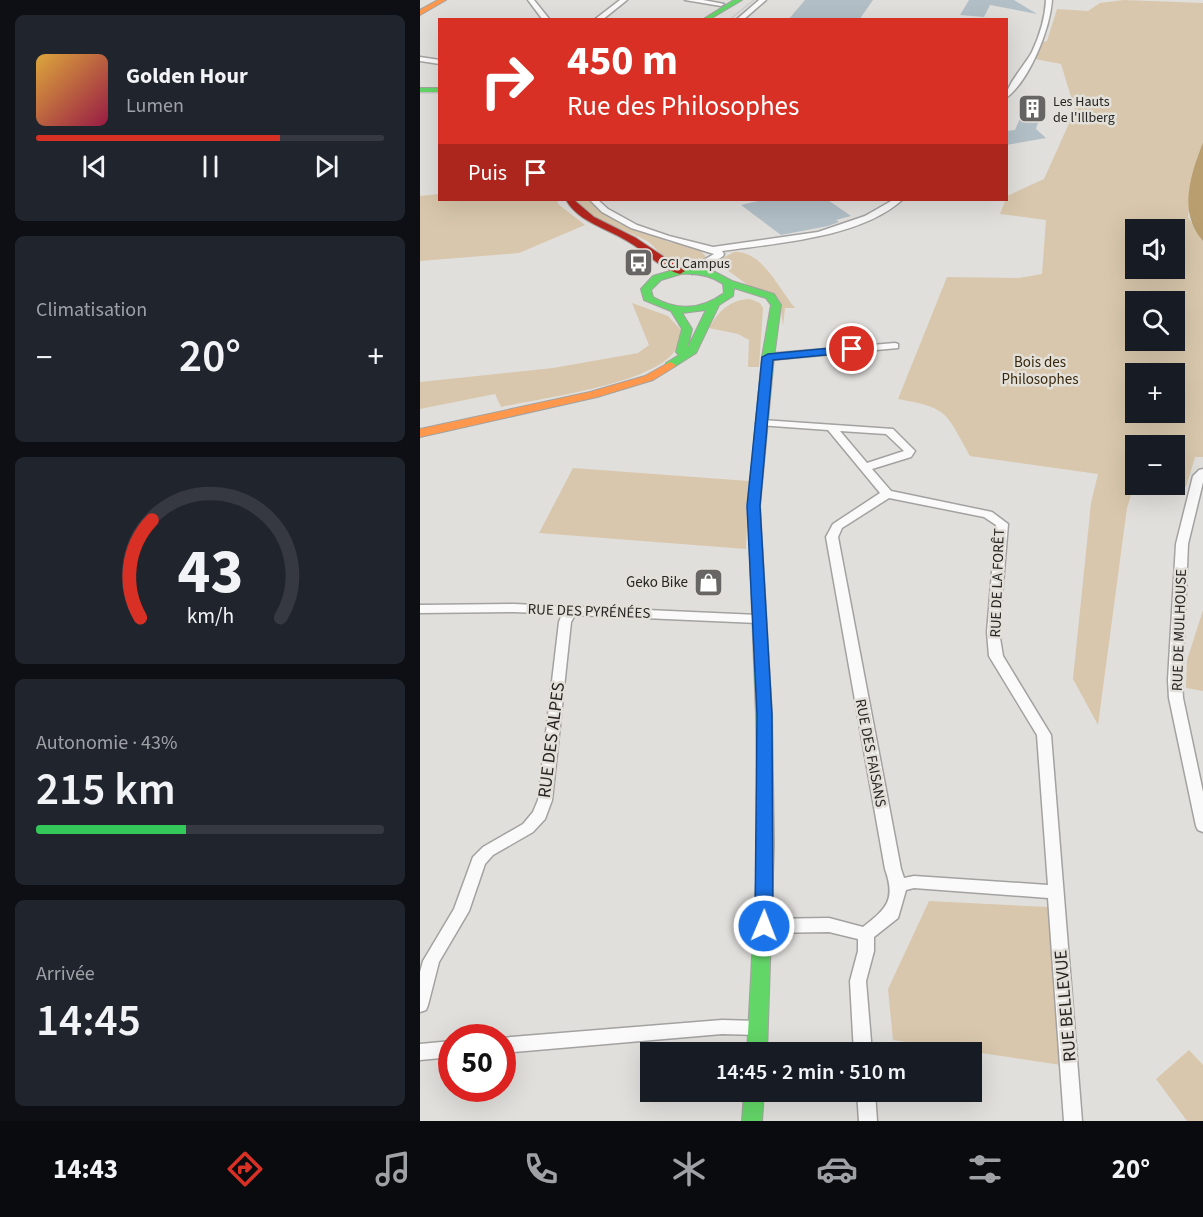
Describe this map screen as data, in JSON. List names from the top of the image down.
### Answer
{
  "streets": {
    "street": [
      "RUE DE LA FORÊT",
      "RUE DES PYRÉNÉES",
      "RUE DE MULHOUSE",
      "RUE DES ALPES",
      "RUE DES FAISANS",
      "RUE BELLEVUE"
    ]
  },
  "crossings": [
    ["RUE DE LA FORÊT", "RUE DES FAISANS"],
    ["RUE DE LA FORÊT", "RUE BELLEVUE"],
    ["RUE DES PYRÉNÉES", "RUE DES ALPES"]
  ],
  "parks": ["Bois des Philosophes"],
  "places": {
    "building": ["Les Hauts de l'Illberg"],
    "bus stop": ["CCI Campus"],
    "shop": ["Geko Bike"]
  },
  "page": {
    "turn": ["450 m", "Rue des Philosophes"],
    "song": ["Golden Hour", "Lumen"],
    "then": "Puis",
    "map_buttons": ["+", "−"],
    "tile": [
      "Climatisation",
      ["Autonomie · 43%", "215 km"],
      ["Arrivée", "14:45"]
    ],
    "heat": ["−", "20°", "+"],
    "limit": "50",
    "trip": "14:45 · 2 min · 510 m",
    "tabs": ["14:43", "20°"],
    "gauge": ["43", "km/h"]
  }
}
